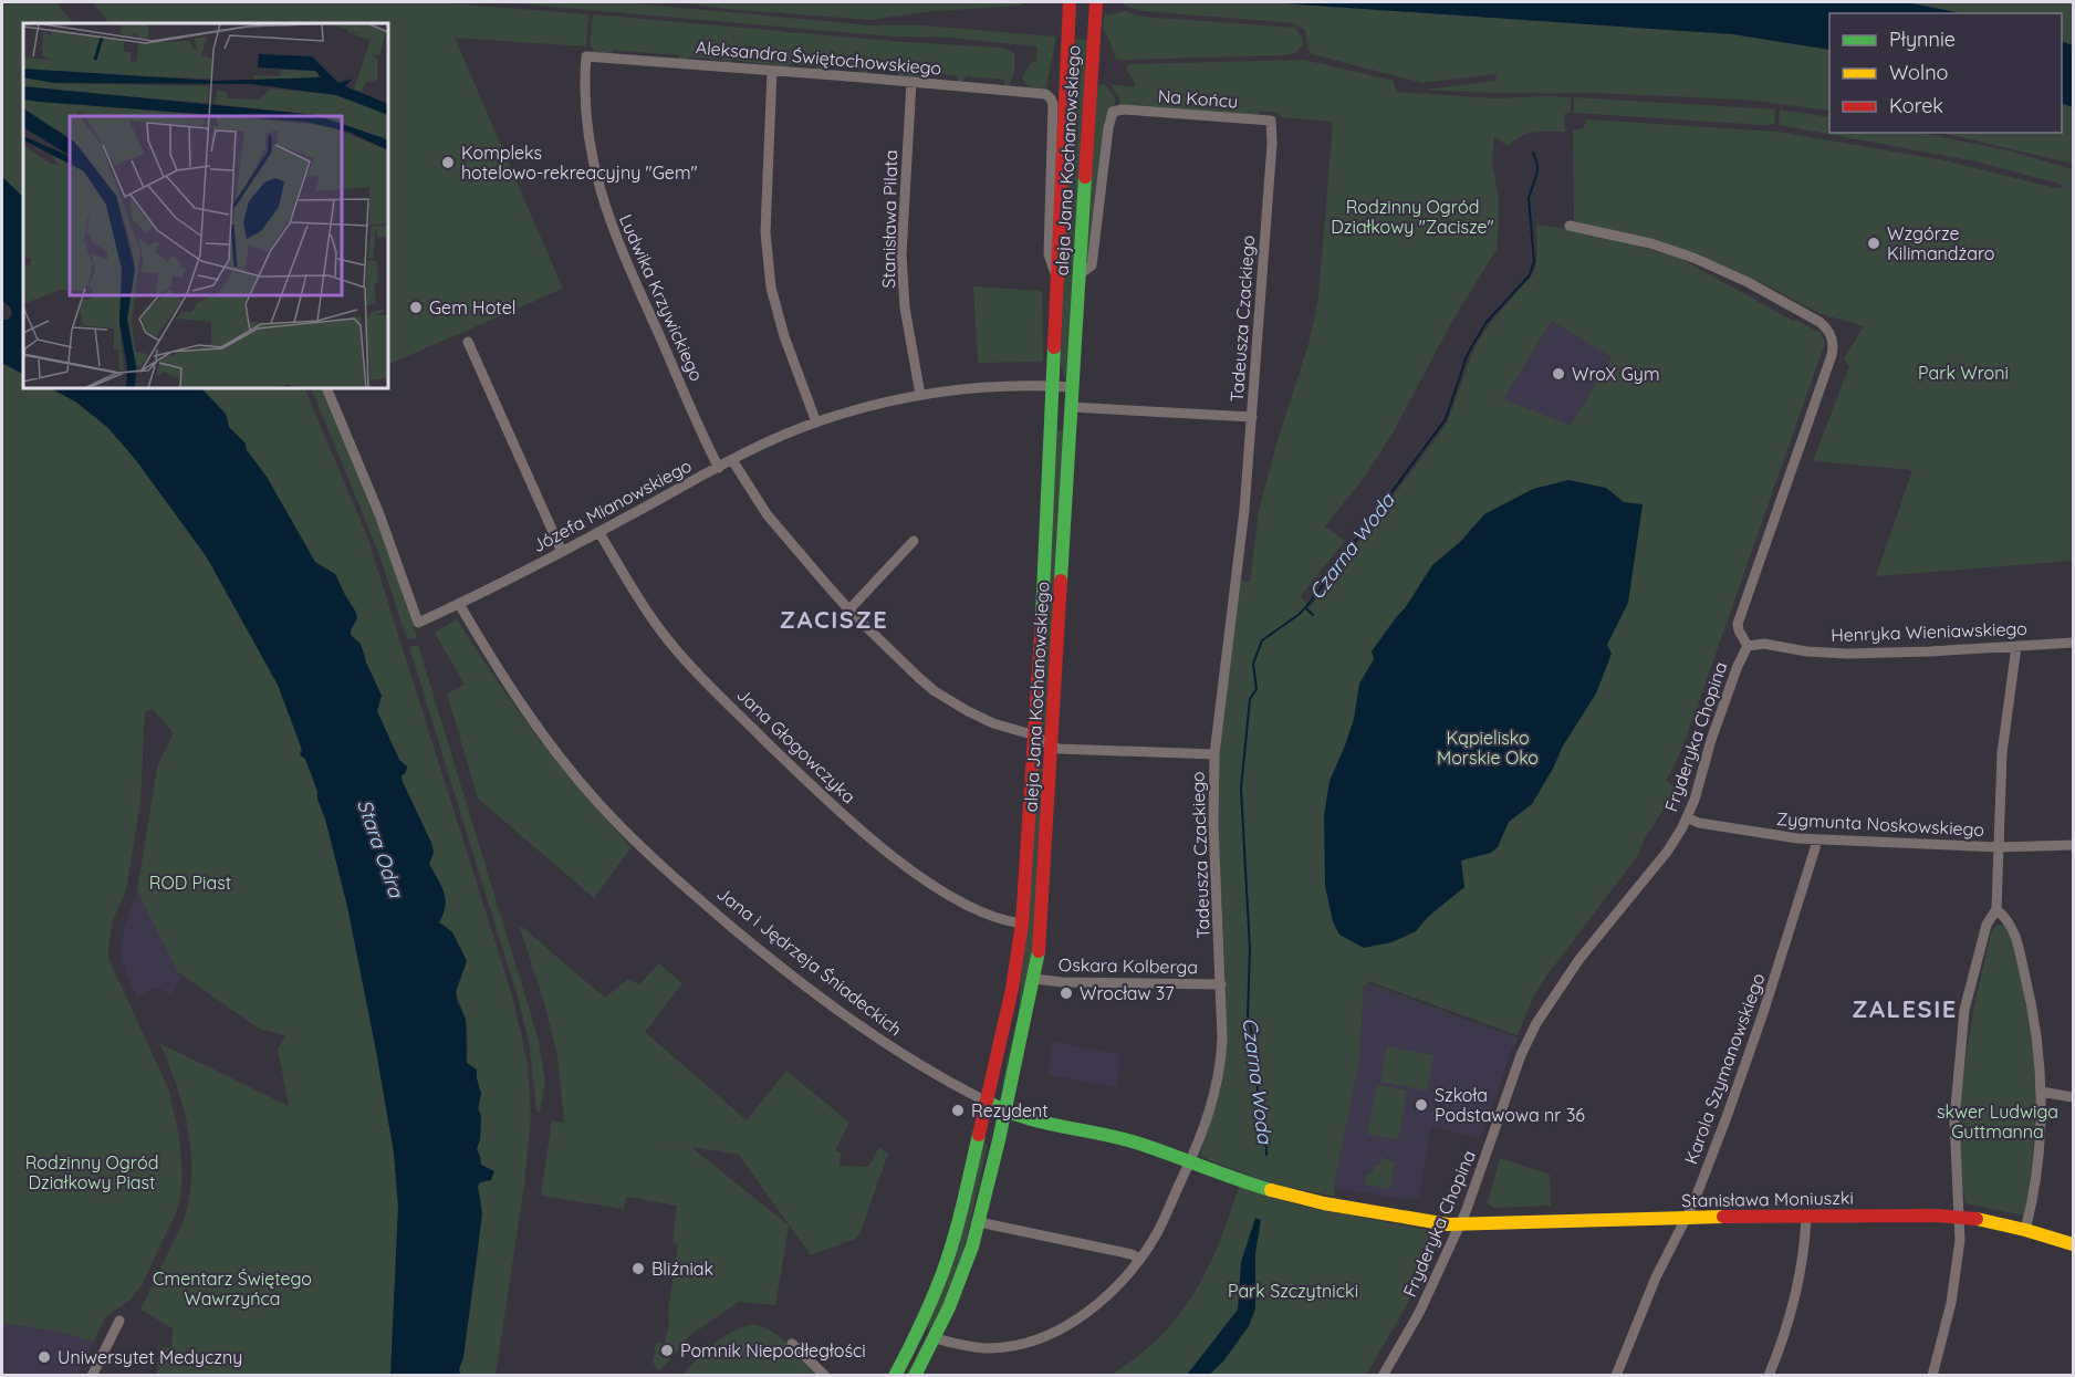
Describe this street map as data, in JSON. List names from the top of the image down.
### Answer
{
  "streets": {
    "main road": ["aleja Jana Kochanowskiego", "Jana i Jędrzeja Śniadeckich", "Stanisława Moniuszki"],
    "street": [
      "Aleksandra Świętochowskiego",
      "Na Końcu",
      "Stanisława Pilata",
      "Ludwika Krzywickiego",
      "Tadeusza Czackiego",
      "Józefa Mianowskiego",
      "Henryka Wieniawskiego",
      "Fryderyka Chopina",
      "Jana Głogowczyka",
      "Zygmunta Noskowskiego",
      "Oskara Kolberga",
      "Karola Szymanowskiego"
    ]
  },
  "crossings": [
    ["Aleksandra Świętochowskiego", "aleja Jana Kochanowskiego"],
    ["Aleksandra Świętochowskiego", "Stanisława Pilata"],
    ["Aleksandra Świętochowskiego", "Ludwika Krzywickiego"],
    ["Na Końcu", "aleja Jana Kochanowskiego"],
    ["Na Końcu", "Tadeusza Czackiego"],
    ["aleja Jana Kochanowskiego", "Tadeusza Czackiego"],
    ["aleja Jana Kochanowskiego", "Józefa Mianowskiego"],
    ["aleja Jana Kochanowskiego", "Jana Głogowczyka"],
    ["aleja Jana Kochanowskiego", "Jana i Jędrzeja Śniadeckich"],
    ["aleja Jana Kochanowskiego", "Oskara Kolberga"],
    ["Stanisława Pilata", "Józefa Mianowskiego"],
    ["Ludwika Krzywickiego", "Józefa Mianowskiego"],
    ["Tadeusza Czackiego", "Jana i Jędrzeja Śniadeckich"],
    ["Tadeusza Czackiego", "Oskara Kolberga"],
    ["Józefa Mianowskiego", "Jana Głogowczyka"],
    ["Józefa Mianowskiego", "Jana i Jędrzeja Śniadeckich"],
    ["Henryka Wieniawskiego", "Fryderyka Chopina"],
    ["Fryderyka Chopina", "Zygmunta Noskowskiego"],
    ["Fryderyka Chopina", "Jana i Jędrzeja Śniadeckich"],
    ["Fryderyka Chopina", "Stanisława Moniuszki"],
    ["Zygmunta Noskowskiego", "Karola Szymanowskiego"],
    ["Jana i Jędrzeja Śniadeckich", "Stanisława Moniuszki"],
    ["Karola Szymanowskiego", "Stanisława Moniuszki"]
  ],
  "districts": ["ZACISZE", "ZALESIE"],
  "water": ["Czarna Woda", "Stara Odra"],
  "parks": [
    "Rodzinny Ogród Działkowy \"Zacisze\"",
    "Park Wroni",
    "Kąpielisko Morskie Oko",
    "ROD Piast",
    "skwer Ludwiga Guttmanna",
    "Rodzinny Ogród Działkowy Piast",
    "Cmentarz Świętego Wawrzyńca",
    "Park Szczytnicki"
  ],
  "places": [
    "Kompleks hotelowo-rekreacyjny \"Gem\"",
    "Wzgórze Kilimandżaro",
    "Gem Hotel",
    "WroX Gym",
    "Wrocław 37",
    "Szkoła Podstawowa nr 36",
    "Rezydent",
    "Bliźniak",
    "Pomnik Niepodłegłości",
    "Uniwersytet Medyczny"
  ],
  "legend": ["Płynnie", "Wolno", "Korek"]
}
